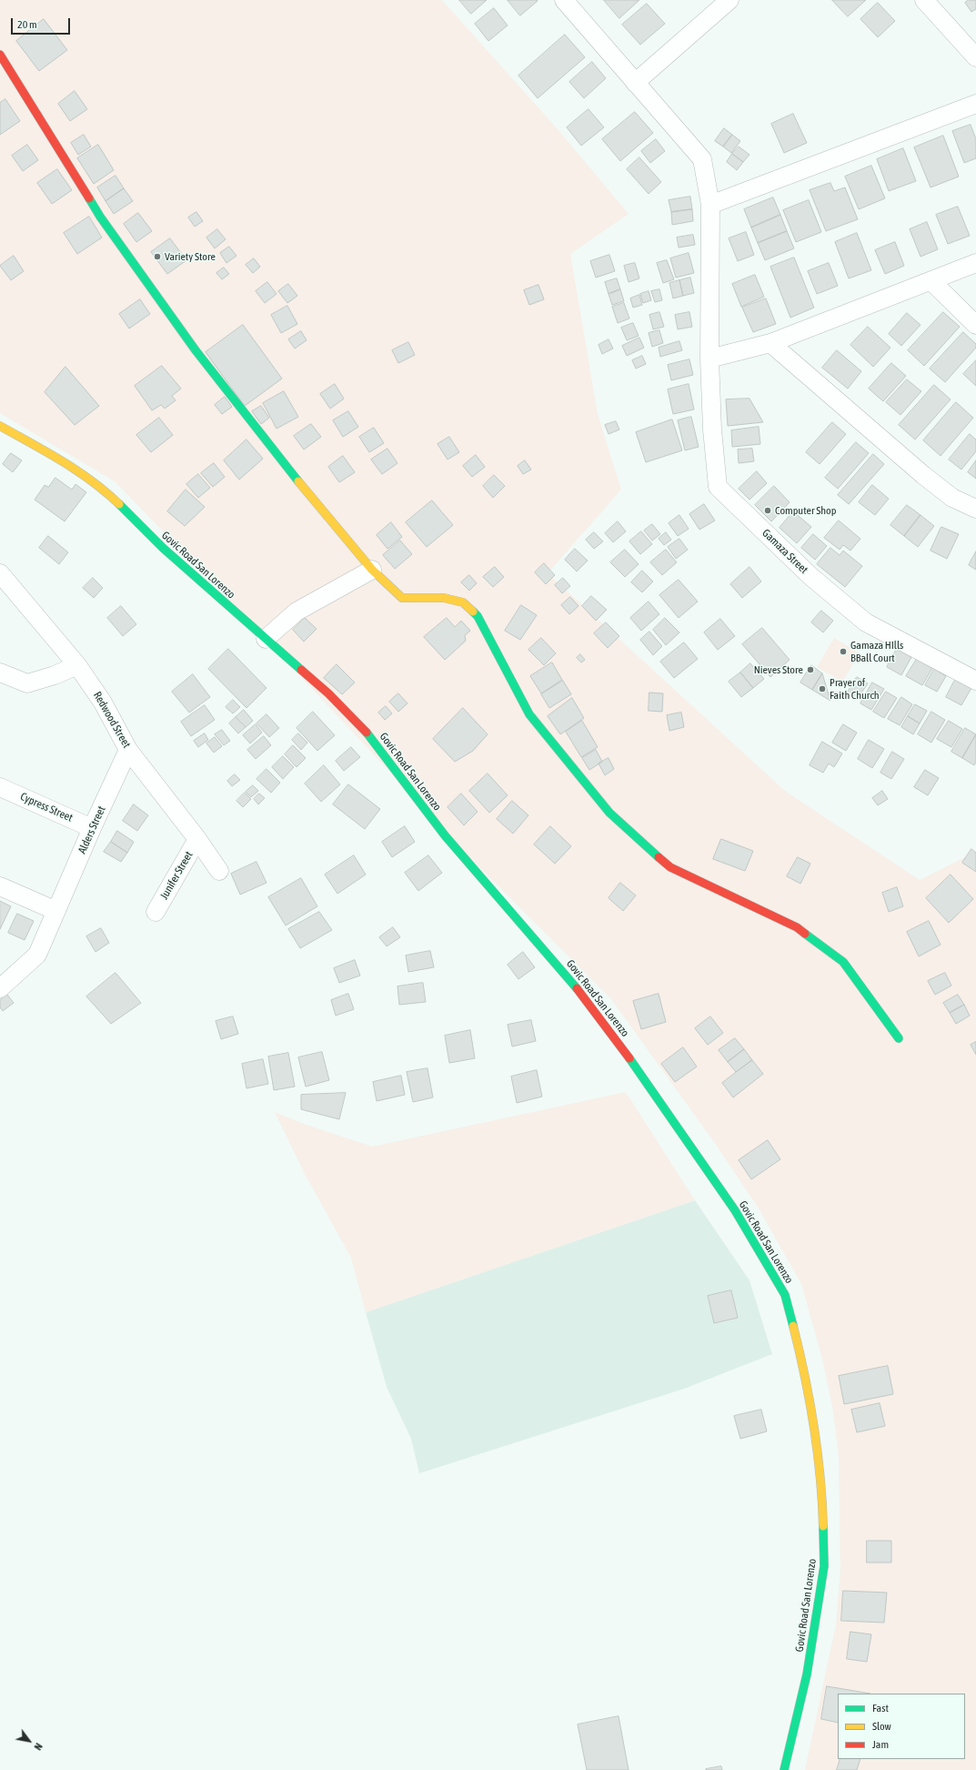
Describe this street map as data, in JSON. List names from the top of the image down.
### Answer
{
  "streets": {
    "main road": ["Govic Road San Lorenzo"],
    "street": [
      "Gamaza Street",
      "Redwood Street",
      "Cypress Street",
      "Alders Street",
      "Junifer Street"
    ]
  },
  "crossings": [
    ["Redwood Street", "Alders Street"],
    ["Redwood Street", "Junifer Street"],
    ["Cypress Street", "Alders Street"]
  ],
  "places": [
    "Variety Store",
    "Computer Shop",
    "Gamaza HIlls BBall Court",
    "Nieves Store",
    "Prayer of Faith Church"
  ],
  "legend": ["Fast", "Slow", "Jam"],
  "scale_bar": "20 m",
  "north": "bottom right"
}
